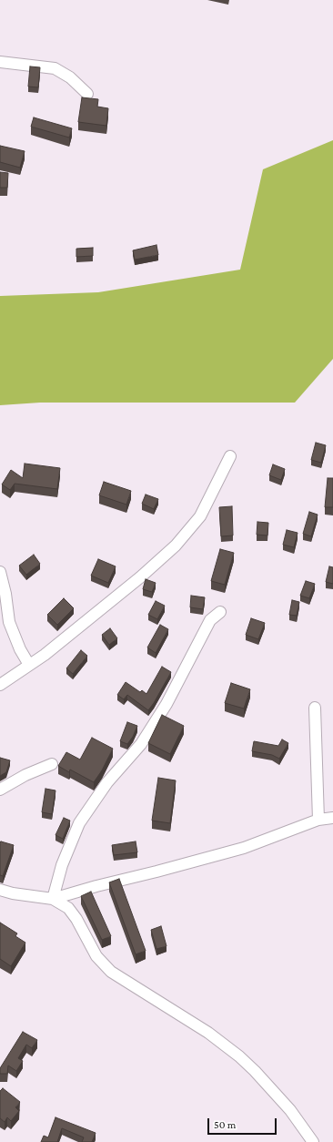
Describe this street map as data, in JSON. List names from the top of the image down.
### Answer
{
  "scale_bar": "50 m"
}
